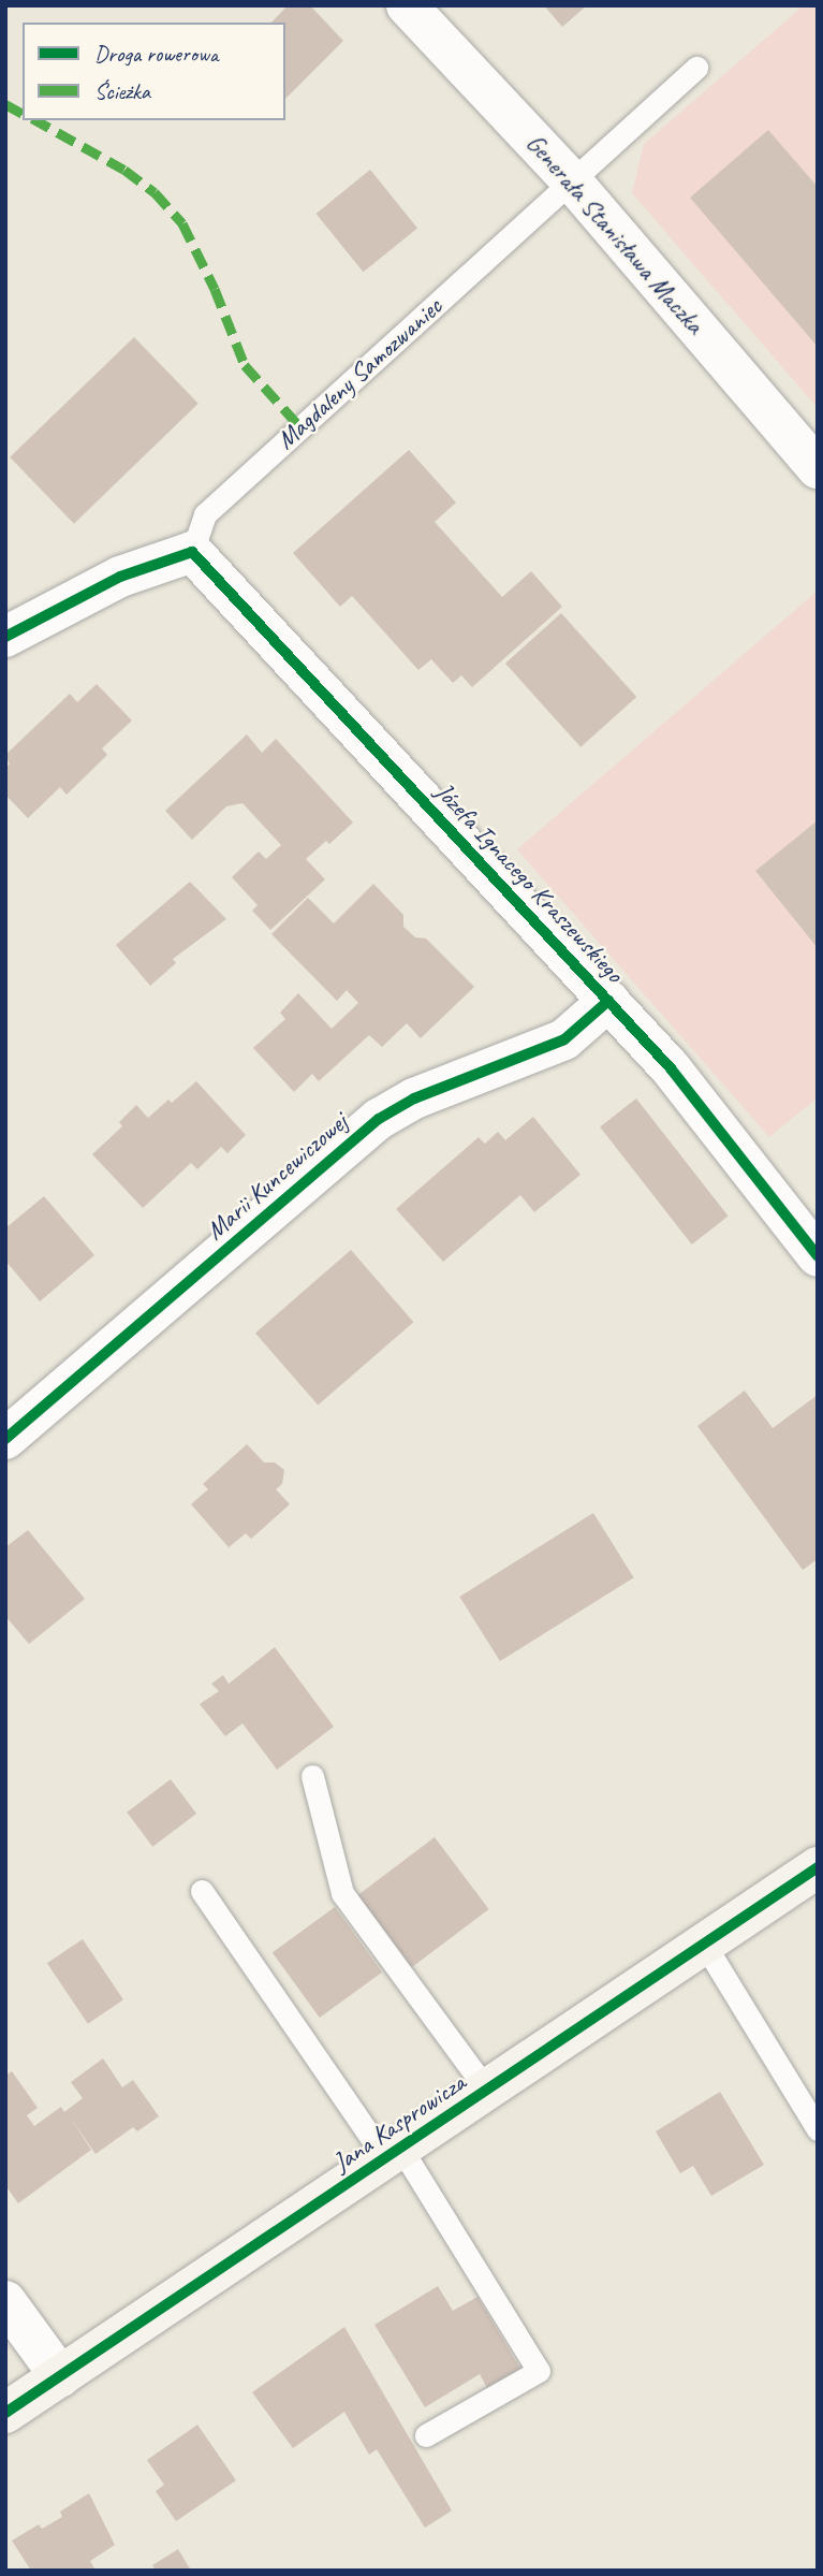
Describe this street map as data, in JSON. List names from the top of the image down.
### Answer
{
  "streets": {
    "street": [
      "Generała Stanisława Maczka",
      "Józefa Ignacego Kraszewskiego",
      "Marii Kuncewiczowej",
      "Jana Kasprowicza"
    ],
    "lane": ["Magdaleny Samozwaniec"]
  },
  "crossings": [
    ["Generała Stanisława Maczka", "Magdaleny Samozwaniec"],
    ["Magdaleny Samozwaniec", "Józefa Ignacego Kraszewskiego"],
    ["Józefa Ignacego Kraszewskiego", "Marii Kuncewiczowej"]
  ],
  "legend": ["Droga rowerowa", "Ścieżka"]
}
